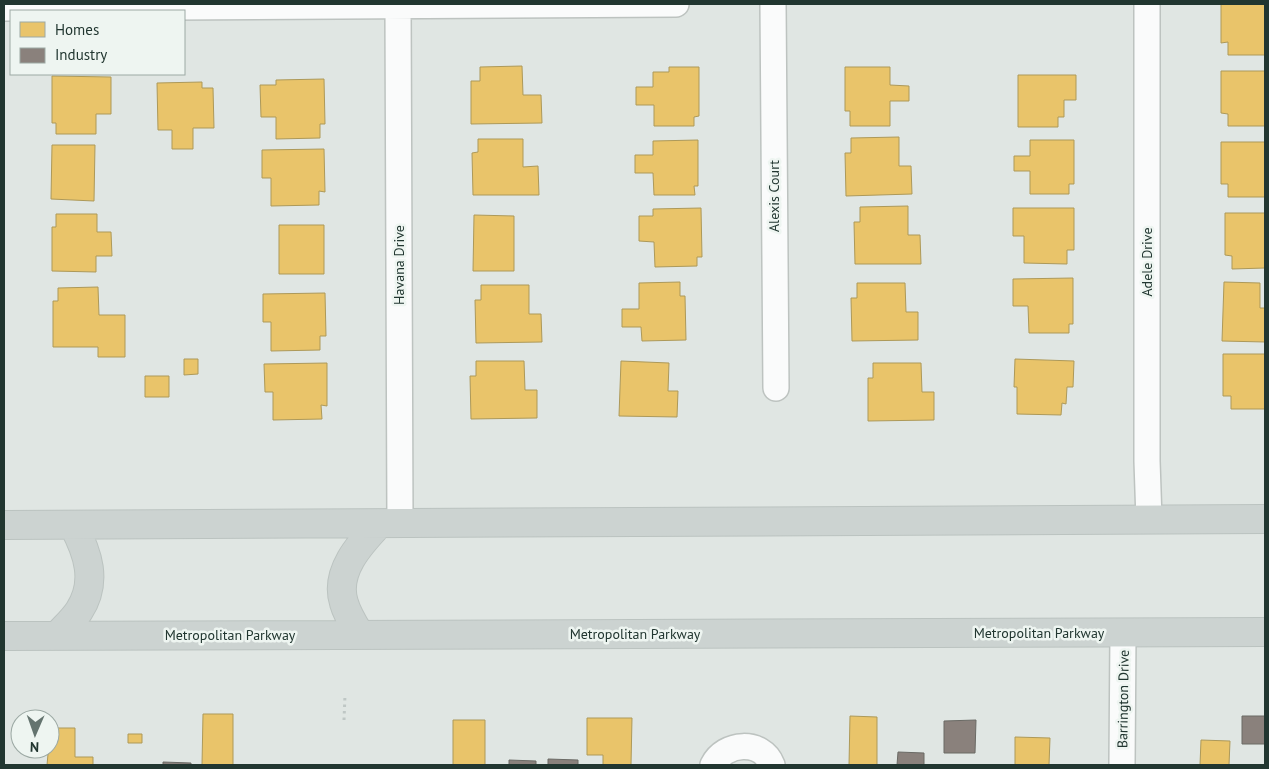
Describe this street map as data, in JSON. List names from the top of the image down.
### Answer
{
  "streets": {
    "main road": ["Metropolitan Parkway"],
    "street": [
      "Alexis Court",
      "Adele Drive",
      "Havana Drive",
      "Barrington Drive"
    ]
  },
  "crossings": [
    ["Metropolitan Parkway", "Barrington Drive"]
  ],
  "legend": ["Homes", "Industry"],
  "north": "bottom"
}
